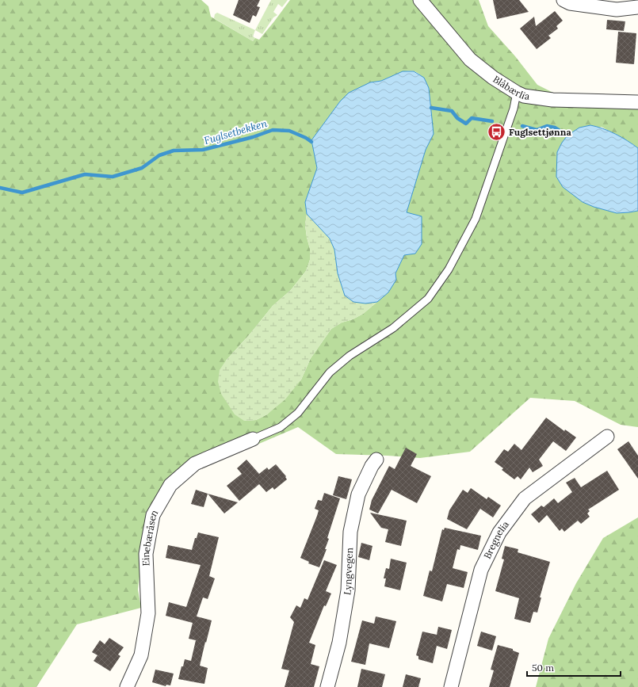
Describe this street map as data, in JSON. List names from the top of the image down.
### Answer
{
  "streets": {
    "street": [
      "Blåbærlia",
      "Einebæråsen",
      "Bregnelia",
      "Lyngvegen"
    ]
  },
  "water": ["Fuglsetbekken"],
  "places": {
    "bus stop": ["Fuglsettjønna"]
  },
  "scale_bar": "50 m"
}
